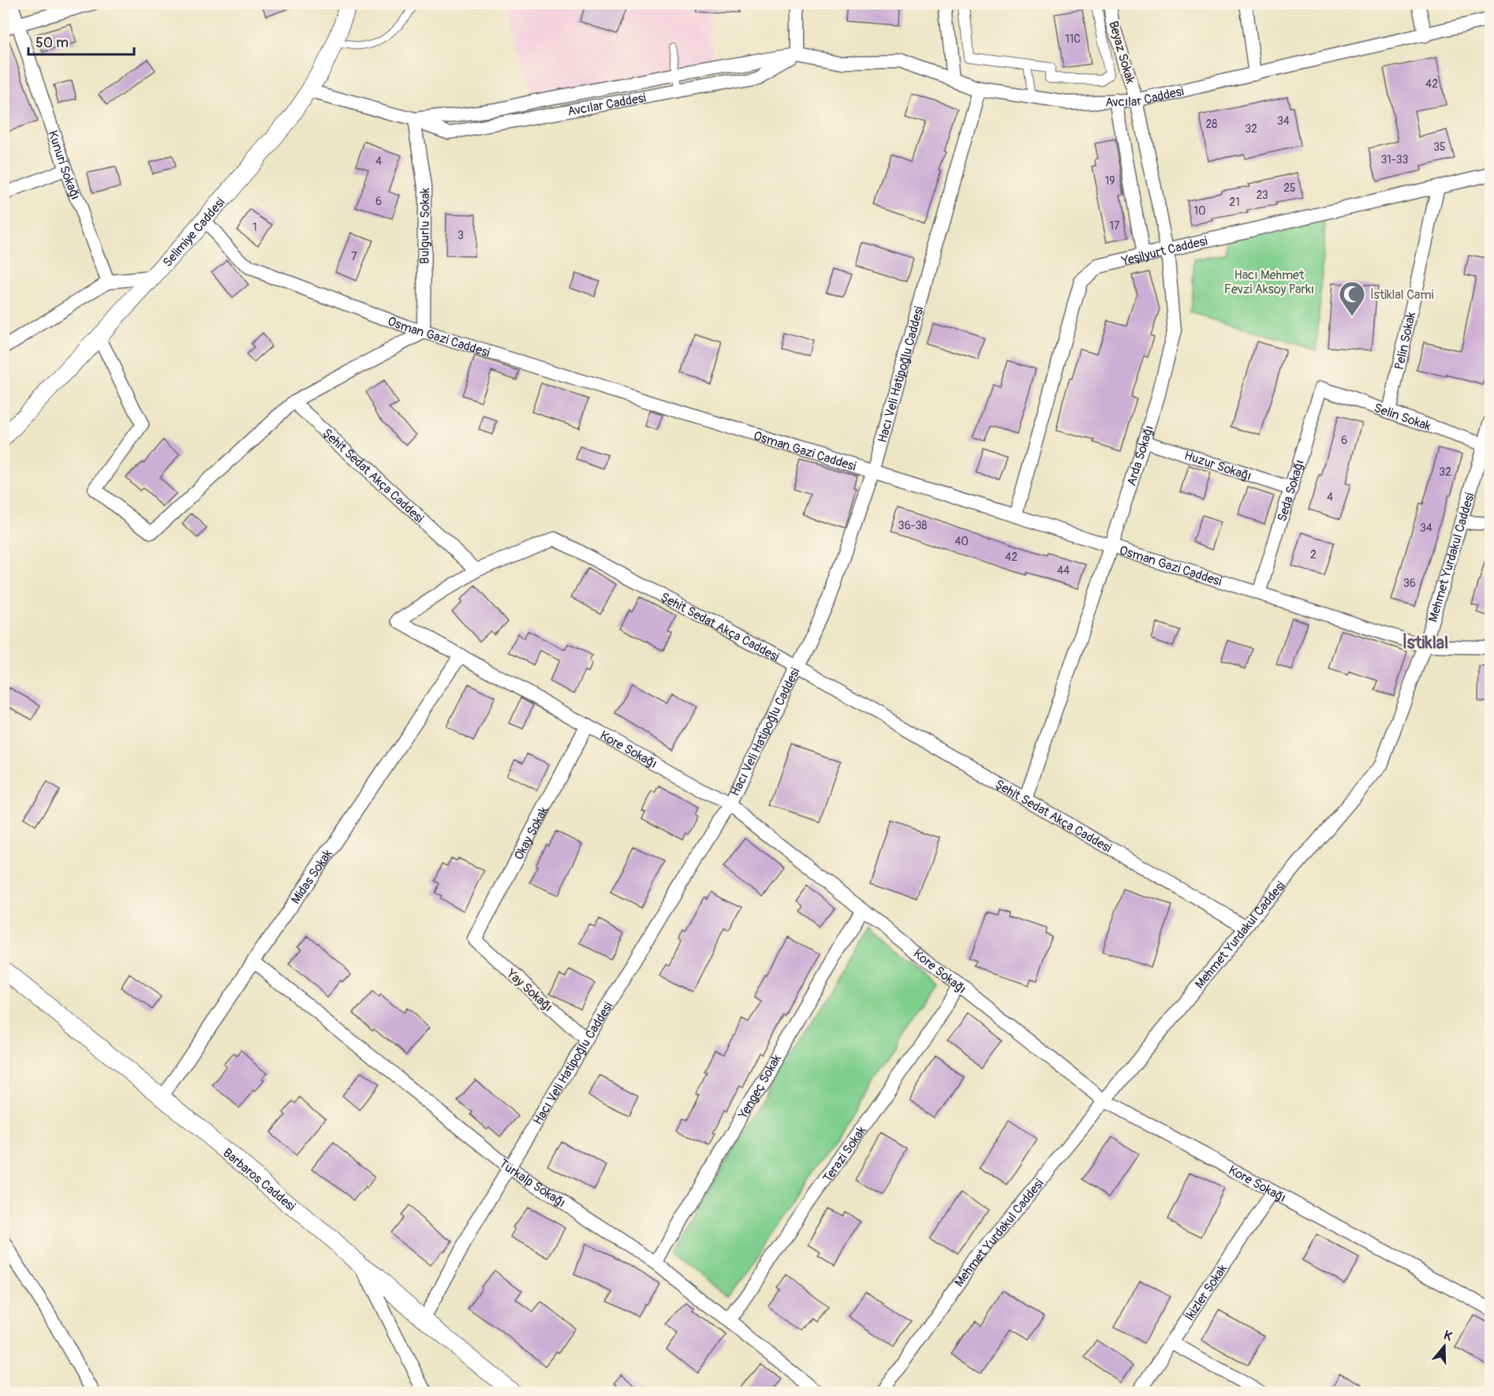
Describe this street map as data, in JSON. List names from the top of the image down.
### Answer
{
  "streets": {
    "street": [
      "Beyaz Sokak",
      "Avcılar Caddesi",
      "Kunuri Sokağı",
      "Bulgurlu Sokak",
      "Selimiye Caddesi",
      "Yeşilyurt Caddesi",
      "Osman Gazi Caddesi",
      "Pelin Sokak",
      "Hacı Veli Hatipoğlu Caddesi",
      "Selin Sokak",
      "Arda Sokağı",
      "Huzur Sokağı",
      "Şehit Sedat Akça Caddesi",
      "Seda Sokağı",
      "Mehmet Yurdakul Caddesi",
      "Kore Sokağı",
      "Okay Sokak",
      "Midas Sokak",
      "Yay Sokağı",
      "Yengeç Sokak",
      "Terazi Sokak",
      "Barbaros Caddesi",
      "Türkalp Sokağı",
      "İkizler Sokak"
    ]
  },
  "crossings": [
    ["Beyaz Sokak", "Avcılar Caddesi"],
    ["Beyaz Sokak", "Arda Sokağı"],
    ["Avcılar Caddesi", "Bulgurlu Sokak"],
    ["Avcılar Caddesi", "Selimiye Caddesi"],
    ["Avcılar Caddesi", "Hacı Veli Hatipoğlu Caddesi"],
    ["Avcılar Caddesi", "Arda Sokağı"],
    ["Bulgurlu Sokak", "Osman Gazi Caddesi"],
    ["Selimiye Caddesi", "Osman Gazi Caddesi"],
    ["Yeşilyurt Caddesi", "Osman Gazi Caddesi"],
    ["Yeşilyurt Caddesi", "Pelin Sokak"],
    ["Yeşilyurt Caddesi", "Arda Sokağı"],
    ["Osman Gazi Caddesi", "Hacı Veli Hatipoğlu Caddesi"],
    ["Osman Gazi Caddesi", "Arda Sokağı"],
    ["Osman Gazi Caddesi", "Seda Sokağı"],
    ["Osman Gazi Caddesi", "Mehmet Yurdakul Caddesi"],
    ["Pelin Sokak", "Selin Sokak"],
    ["Hacı Veli Hatipoğlu Caddesi", "Şehit Sedat Akça Caddesi"],
    ["Hacı Veli Hatipoğlu Caddesi", "Kore Sokağı"],
    ["Hacı Veli Hatipoğlu Caddesi", "Yay Sokağı"],
    ["Hacı Veli Hatipoğlu Caddesi", "Barbaros Caddesi"],
    ["Hacı Veli Hatipoğlu Caddesi", "Türkalp Sokağı"],
    ["Selin Sokak", "Seda Sokağı"],
    ["Selin Sokak", "Mehmet Yurdakul Caddesi"],
    ["Arda Sokağı", "Huzur Sokağı"],
    ["Arda Sokağı", "Şehit Sedat Akça Caddesi"],
    ["Huzur Sokağı", "Seda Sokağı"],
    ["Şehit Sedat Akça Caddesi", "Mehmet Yurdakul Caddesi"],
    ["Şehit Sedat Akça Caddesi", "Kore Sokağı"],
    ["Mehmet Yurdakul Caddesi", "Kore Sokağı"],
    ["Kore Sokağı", "Okay Sokak"],
    ["Kore Sokağı", "Midas Sokak"],
    ["Kore Sokağı", "Yengeç Sokak"],
    ["Kore Sokağı", "Terazi Sokak"],
    ["Kore Sokağı", "İkizler Sokak"],
    ["Okay Sokak", "Yay Sokağı"],
    ["Midas Sokak", "Barbaros Caddesi"],
    ["Midas Sokak", "Türkalp Sokağı"],
    ["Yengeç Sokak", "Türkalp Sokağı"],
    ["Terazi Sokak", "Türkalp Sokağı"]
  ],
  "districts": ["İstiklal"],
  "parks": ["Hacı Mehmet Fevzi Aksoy Parkı"],
  "places": {
    "mosque": ["İstiklal Cami"]
  },
  "house_numbers": [
    "11C",
    "42",
    "34",
    "28",
    "32",
    "35",
    "31-33",
    "4",
    "19",
    "25",
    "23",
    "6",
    "21",
    "10",
    "17",
    "1",
    "3",
    "7",
    "6",
    "32",
    "4",
    "36-38",
    "34",
    "40",
    "2",
    "42",
    "44",
    "36"
  ],
  "scale_bar": "50 m",
  "north": "top"
}
